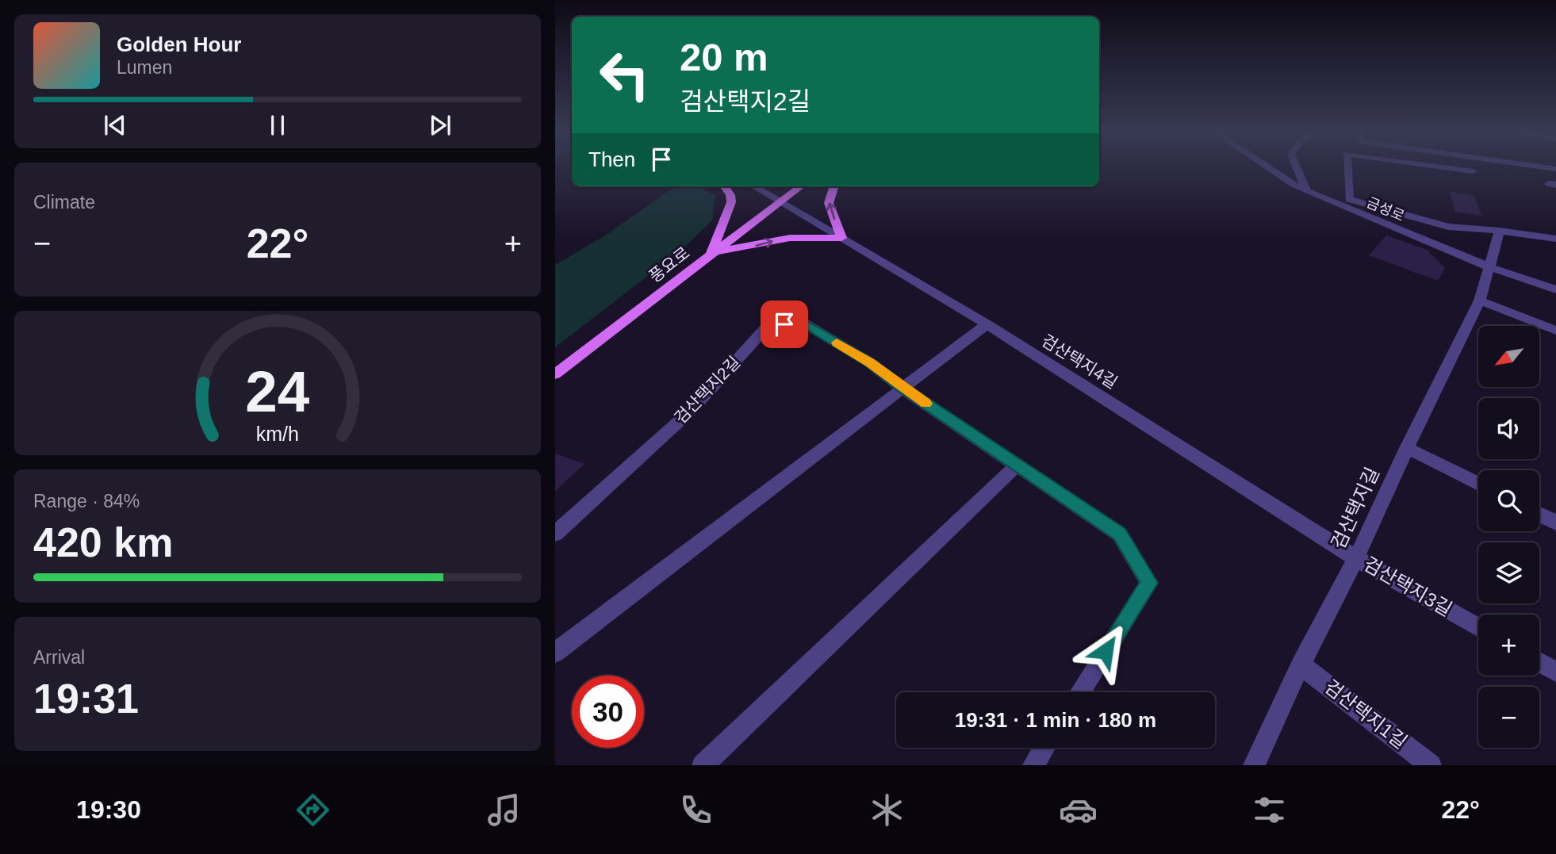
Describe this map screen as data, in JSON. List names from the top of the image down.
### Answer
{
  "streets": {
    "main road": ["풍요로"],
    "street": [
      "금성로",
      "검산택지4길",
      "검산택지2길",
      "검산택지길",
      "검산택지3길",
      "검산택지1길"
    ]
  },
  "crossings": [
    ["금성로", "검산택지길"],
    ["풍요로", "검산택지4길"],
    ["검산택지4길", "검산택지길"],
    ["검산택지4길", "검산택지3길"],
    ["검산택지길", "검산택지3길"],
    ["검산택지길", "검산택지1길"]
  ],
  "north": "bottom left",
  "page": {
    "turn": ["20 m", "검산택지2길"],
    "song": ["Golden Hour", "Lumen"],
    "then": "Then",
    "tile": [
      "Climate",
      ["Range · 84%", "420 km"],
      ["Arrival", "19:31"]
    ],
    "heat": ["−", "22°", "+"],
    "map_buttons": ["+", "−"],
    "limit": "30",
    "trip": "19:31 · 1 min · 180 m",
    "tabs": ["19:30", "22°"],
    "gauge": ["24", "km/h"]
  }
}
